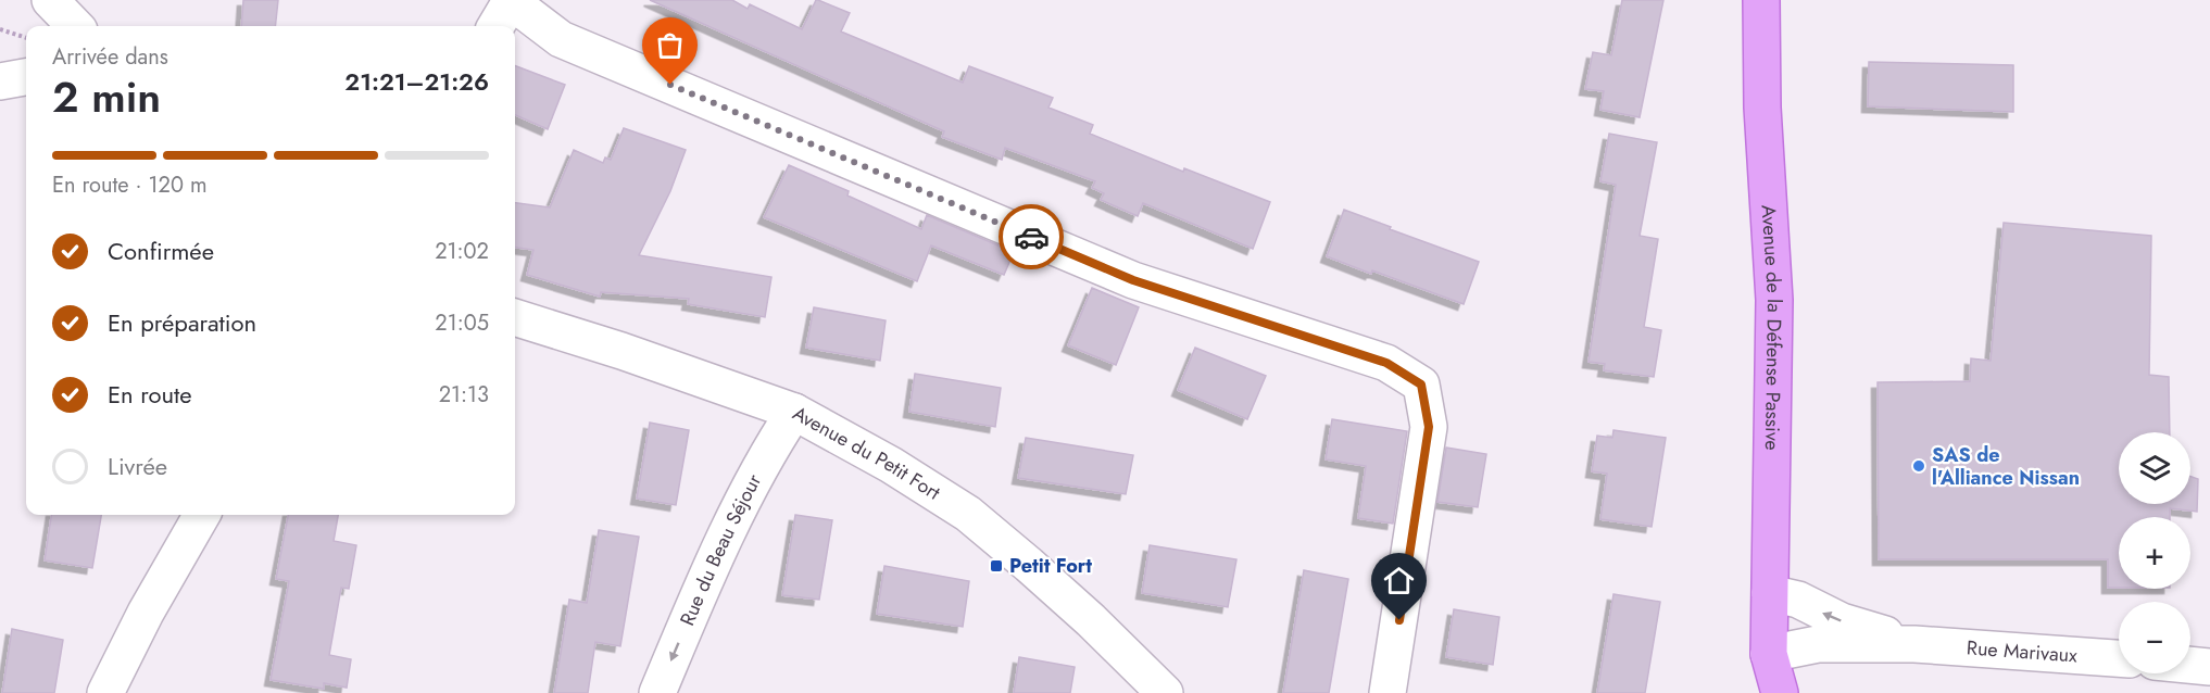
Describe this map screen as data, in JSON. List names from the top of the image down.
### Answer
{
  "streets": {
    "main road": ["Avenue de la Défense Passive"],
    "street": ["Avenue du Petit Fort", "Rue du Beau Séjour", "Rue Marivaux"]
  },
  "crossings": [
    ["Avenue de la Défense Passive", "Rue Marivaux"],
    ["Avenue du Petit Fort", "Rue du Beau Séjour"]
  ],
  "one_way": ["Rue du Beau Séjour"],
  "places": {
    "other": ["SAS de l'Alliance Nissan"],
    "transit": ["Petit Fort"]
  },
  "page": {
    "heading": ["2 min", "Arrivée dans", "21:21–21:26"],
    "bar": "En route · 120 m",
    "list": [
      ["Confirmée", "21:02"],
      ["En préparation", "21:05"],
      ["En route", "21:13"],
      "Livrée"
    ],
    "map_buttons": ["+", "−"]
  }
}
